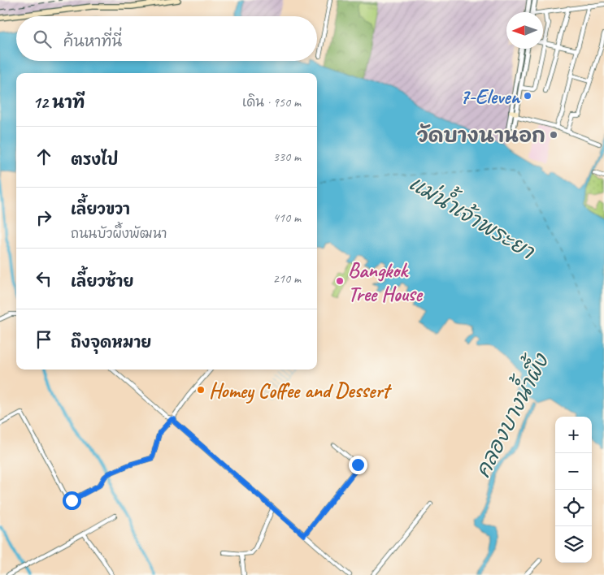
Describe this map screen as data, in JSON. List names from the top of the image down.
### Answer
{
  "water": ["แม่น้ำเจ้าพระยา", "คลองบางน้ำผึ้ง"],
  "places": [
    "7-Eleven",
    "วัดบางนานอก",
    "Bangkok Tree House",
    "Homey Coffee and Dessert"
  ],
  "north": "left",
  "page": {
    "search": "ค้นหาที่นี่",
    "heading": ["12 นาที", "เดิน · 950 m"],
    "list": [
      ["ตรงไป", "330 m"],
      ["เลี้ยวขวา", "ถนนบัวผึ้งพัฒนา", "410 m"],
      ["เลี้ยวซ้าย", "210 m"],
      "ถึงจุดหมาย"
    ],
    "map_buttons": ["+", "−"]
  }
}
